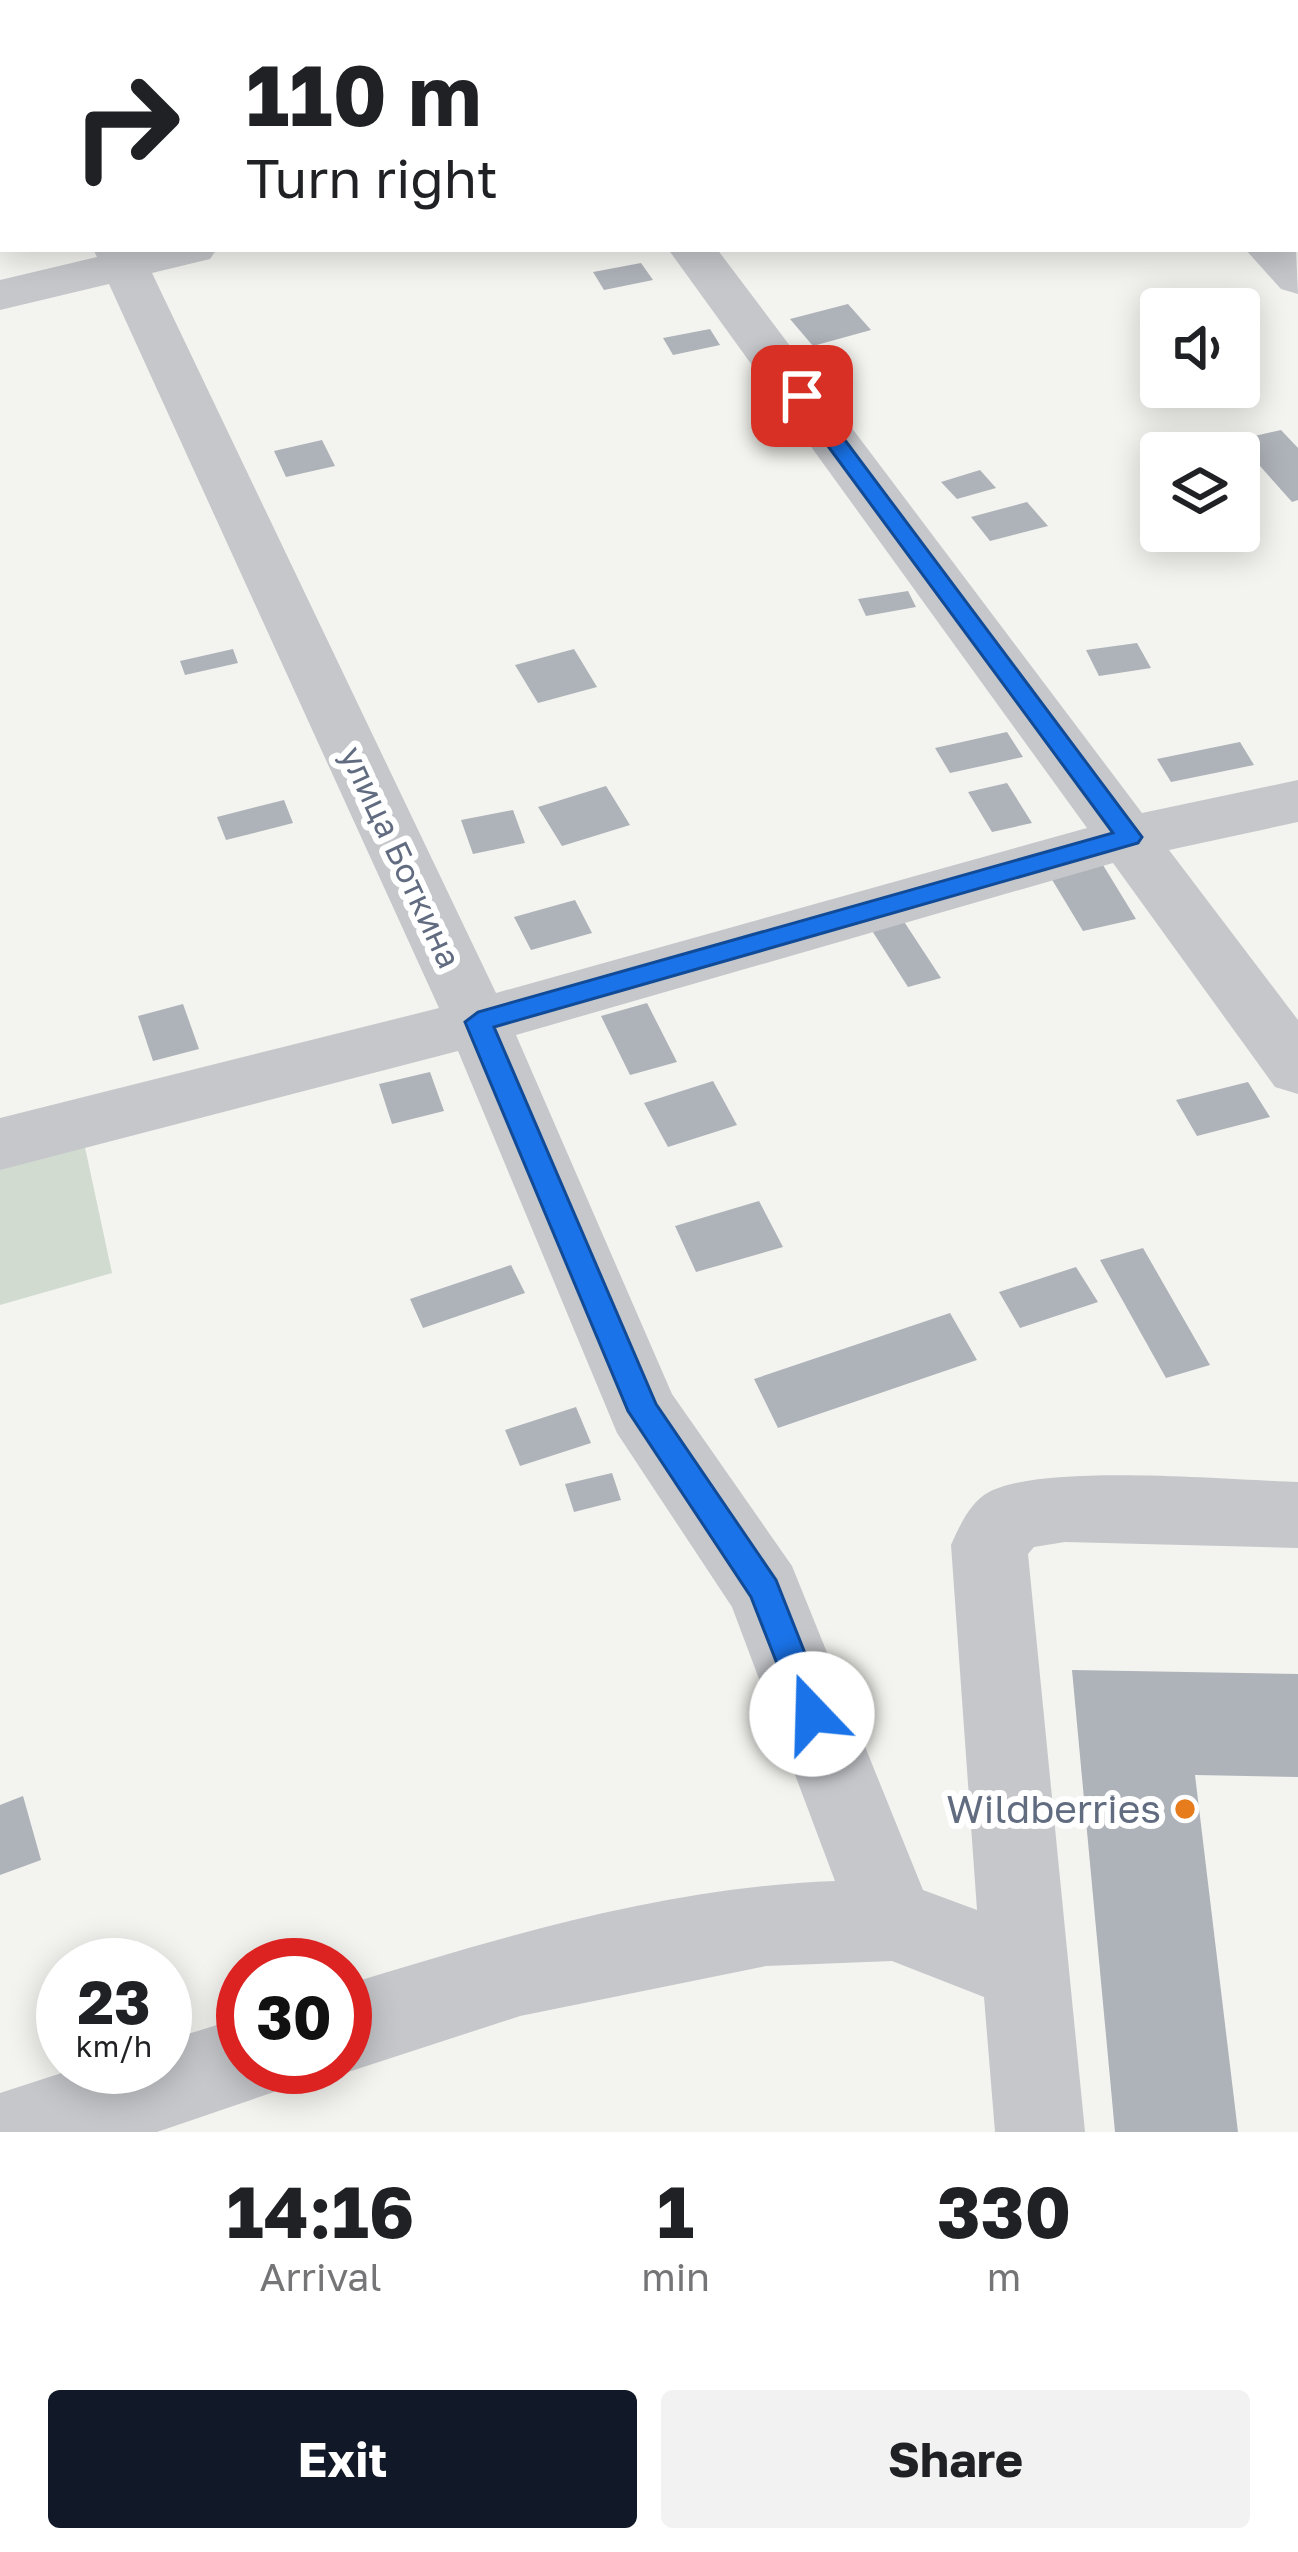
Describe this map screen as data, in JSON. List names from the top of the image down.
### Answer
{
  "streets": {
    "street": ["улица Боткина"]
  },
  "places": ["Wildberries"],
  "page": {
    "turn": ["110 m", "Turn right"],
    "speed": "23 km/h",
    "limit": "30",
    "eta": [
      "14:16",
      "Arrival",
      "1",
      "min",
      "330",
      "m"
    ],
    "buttons": ["Exit", "Share"]
  }
}
